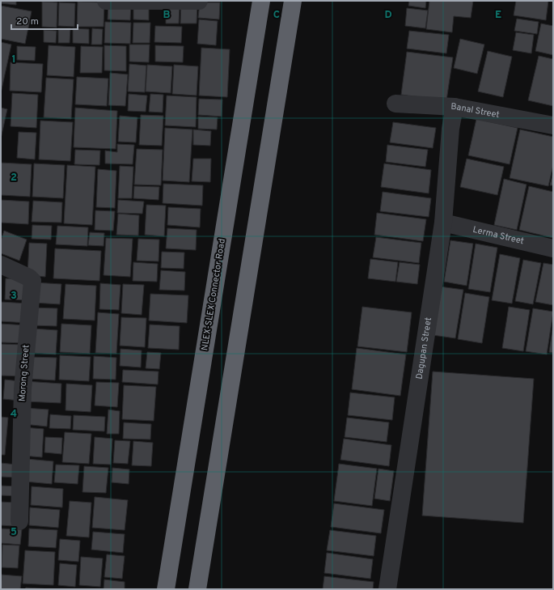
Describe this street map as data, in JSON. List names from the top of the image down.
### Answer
{
  "streets": {
    "highway": ["NLEX-SLEX Connector Road"],
    "street": [
      "Banal Street",
      "Lerma Street",
      "Dagupan Street",
      "Morong Street"
    ]
  },
  "crossings": [
    ["Banal Street", "Dagupan Street"],
    ["Lerma Street", "Dagupan Street"]
  ],
  "scale_bar": "20 m",
  "grid": {
    "columns": [
      "B",
      "C",
      "D",
      "E"
    ],
    "rows": [
      "1",
      "2",
      "3",
      "4",
      "5"
    ]
  }
}
